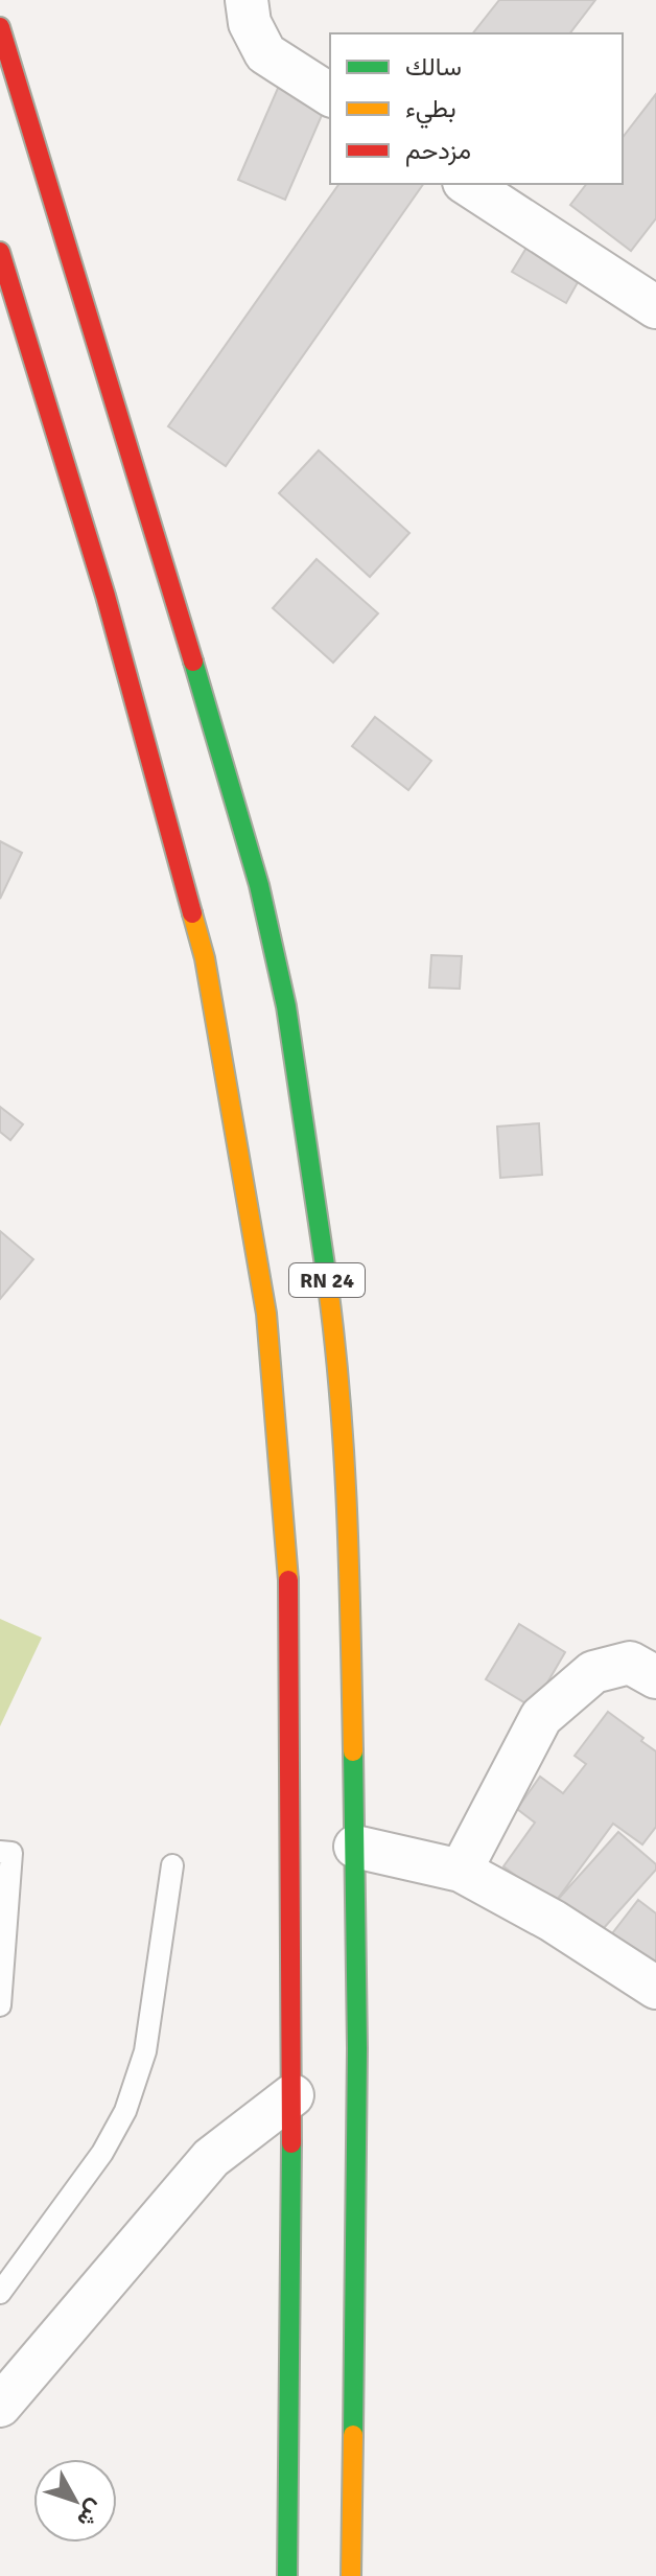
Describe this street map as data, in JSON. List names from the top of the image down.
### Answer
{
  "streets": {
    "highway": ["RN 24"]
  },
  "legend": ["سالك", "بطيء", "مزدحم"],
  "north": "bottom right"
}
